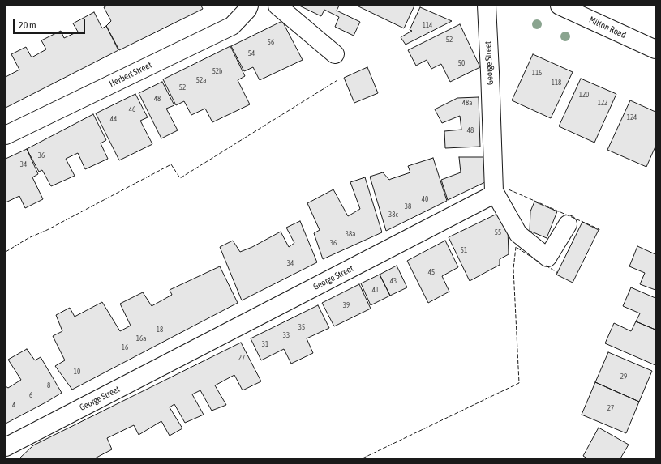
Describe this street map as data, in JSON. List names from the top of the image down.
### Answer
{
  "streets": {
    "street": ["Milton Road", "George Street", "Herbert Street"]
  },
  "house_numbers": [
    "114",
    "52",
    "56",
    "54",
    "50",
    "52b",
    "116",
    "52a",
    "118",
    "52",
    "120",
    "48",
    "48a",
    "122",
    "46",
    "124",
    "44",
    "48",
    "36",
    "34",
    "40",
    "38",
    "38c",
    "55",
    "38a",
    "36",
    "51",
    "34",
    "45",
    "43",
    "41",
    "39",
    "35",
    "18",
    "33",
    "16a",
    "31",
    "16",
    "27",
    "10",
    "29",
    "8",
    "6",
    "4",
    "27"
  ],
  "scale_bar": "20 m"
}
